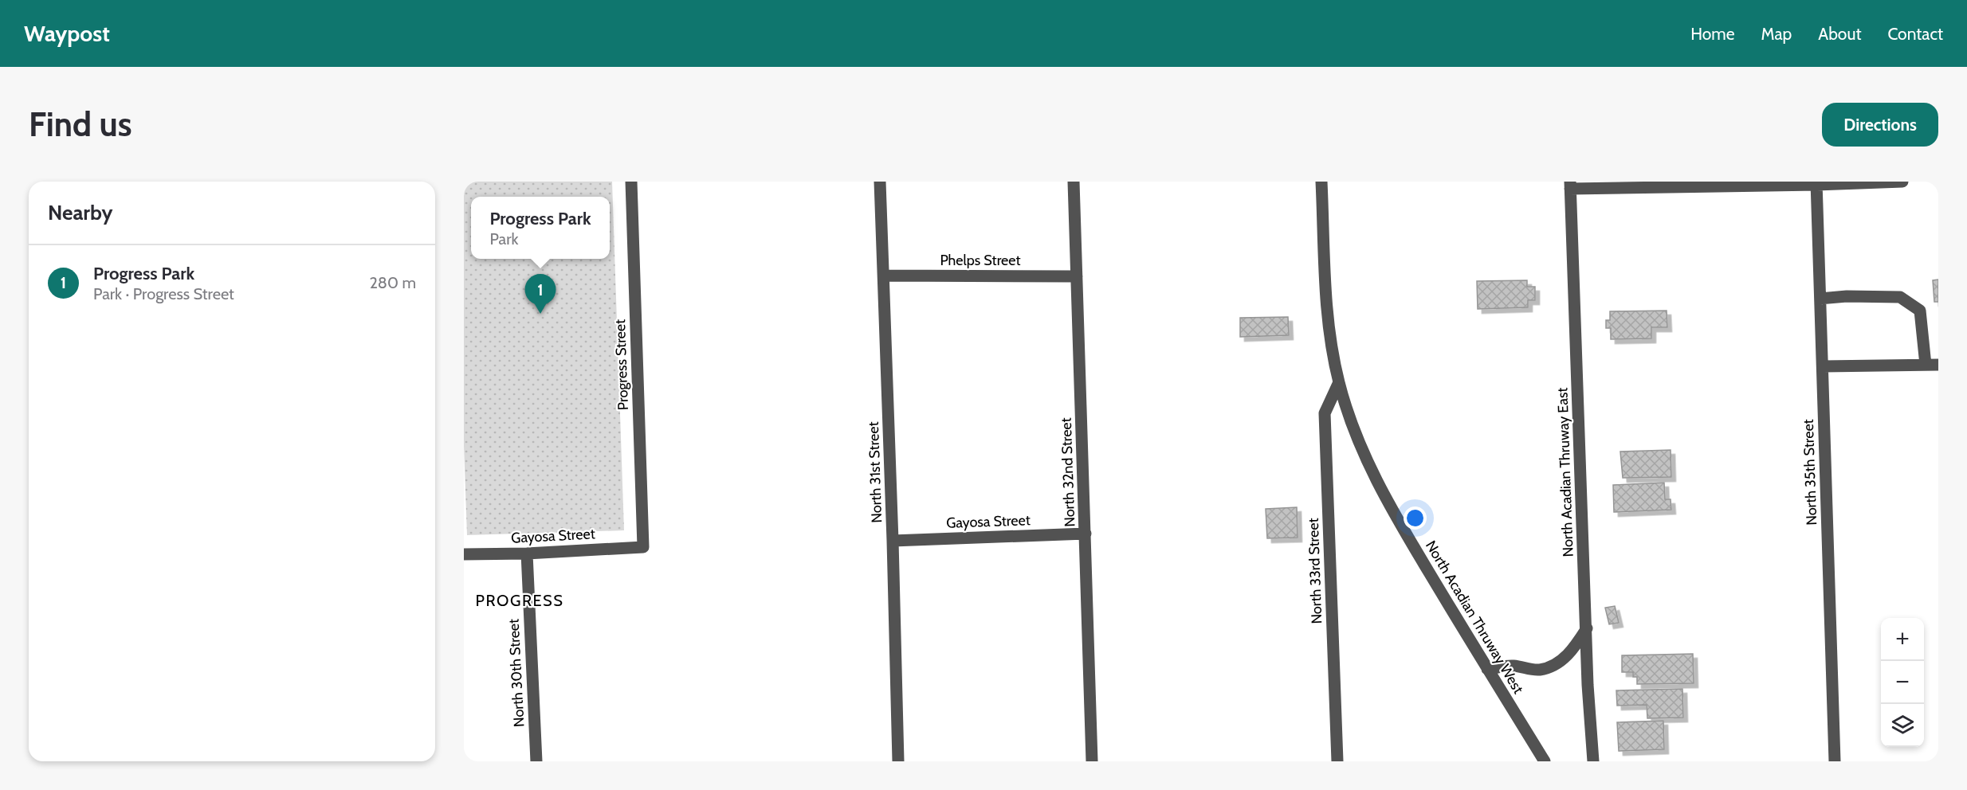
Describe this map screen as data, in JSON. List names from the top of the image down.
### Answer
{
  "streets": {
    "street": [
      "Phelps Street",
      "Progress Street",
      "North 31st Street",
      "North 32nd Street",
      "North Acadian Thruway East",
      "North 35th Street",
      "Gayosa Street",
      "North 33rd Street",
      "North Acadian Thruway West",
      "North 30th Street"
    ]
  },
  "crossings": [
    ["Phelps Street", "North 31st Street"],
    ["Phelps Street", "North 32nd Street"],
    ["Progress Street", "Gayosa Street"],
    ["North 31st Street", "Gayosa Street"],
    ["North 32nd Street", "Gayosa Street"],
    ["Gayosa Street", "North 30th Street"],
    ["North 33rd Street", "North Acadian Thruway West"]
  ],
  "districts": ["PROGRESS"],
  "page": {
    "header": "Waypost",
    "nav": [
      "Home",
      "Map",
      "About",
      "Contact"
    ],
    "buttons": "Directions",
    "title": "Find us",
    "heading": "Nearby",
    "popup": ["Progress Park", "Park"],
    "list": [
      {
        "mark": "1",
        "name": "Progress Park",
        "note": "Park · Progress Street",
        "value": "280 m"
      }
    ],
    "pins": "1",
    "map_buttons": ["+", "−"]
  }
}
